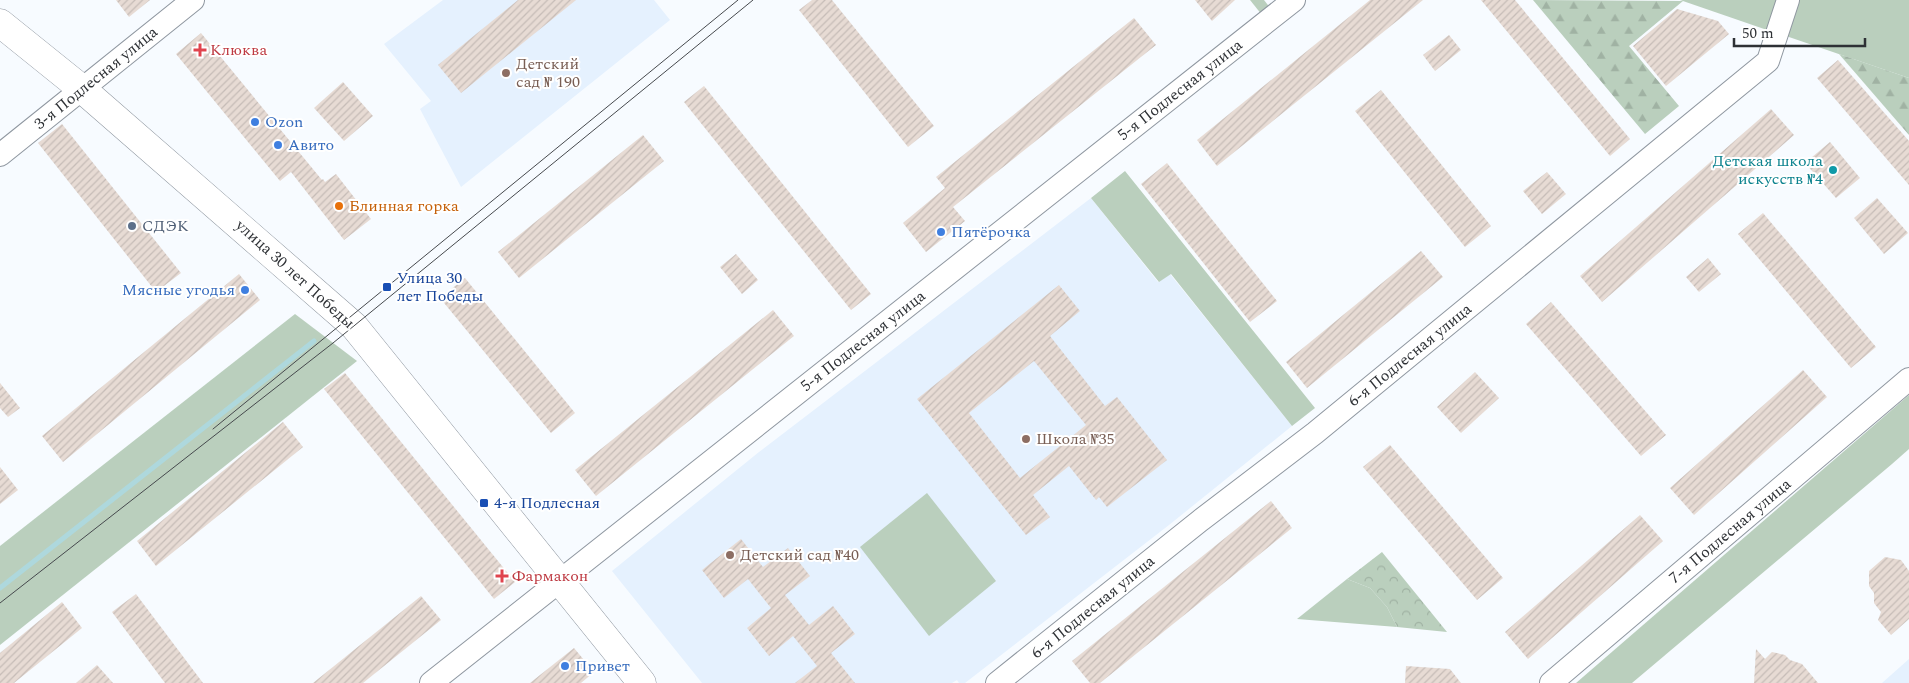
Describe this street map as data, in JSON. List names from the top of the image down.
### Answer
{
  "streets": {
    "main road": ["улица 30 лет Победы"],
    "street": [
      "3-я Подлесная улица",
      "5-я Подлесная улица",
      "6-я Подлесная улица",
      "7-я Подлесная улица"
    ]
  },
  "crossings": [
    ["3-я Подлесная улица", "улица 30 лет Победы"],
    ["5-я Подлесная улица", "улица 30 лет Победы"]
  ],
  "places": {
    "health": ["Клюква", "Фармакон"],
    "other": [
      "Детский сад № 190",
      "Ozon",
      "Авито",
      "Детская школа искусств №4",
      "Блинная горка",
      "СДЭК",
      "Пятёрочка",
      "Мясные угодья",
      "Школа №35",
      "Детский сад №40",
      "Привет"
    ],
    "transit": ["Улица 30 лет Победы", "4-я Подлесная"]
  },
  "scale_bar": "50 m"
}
